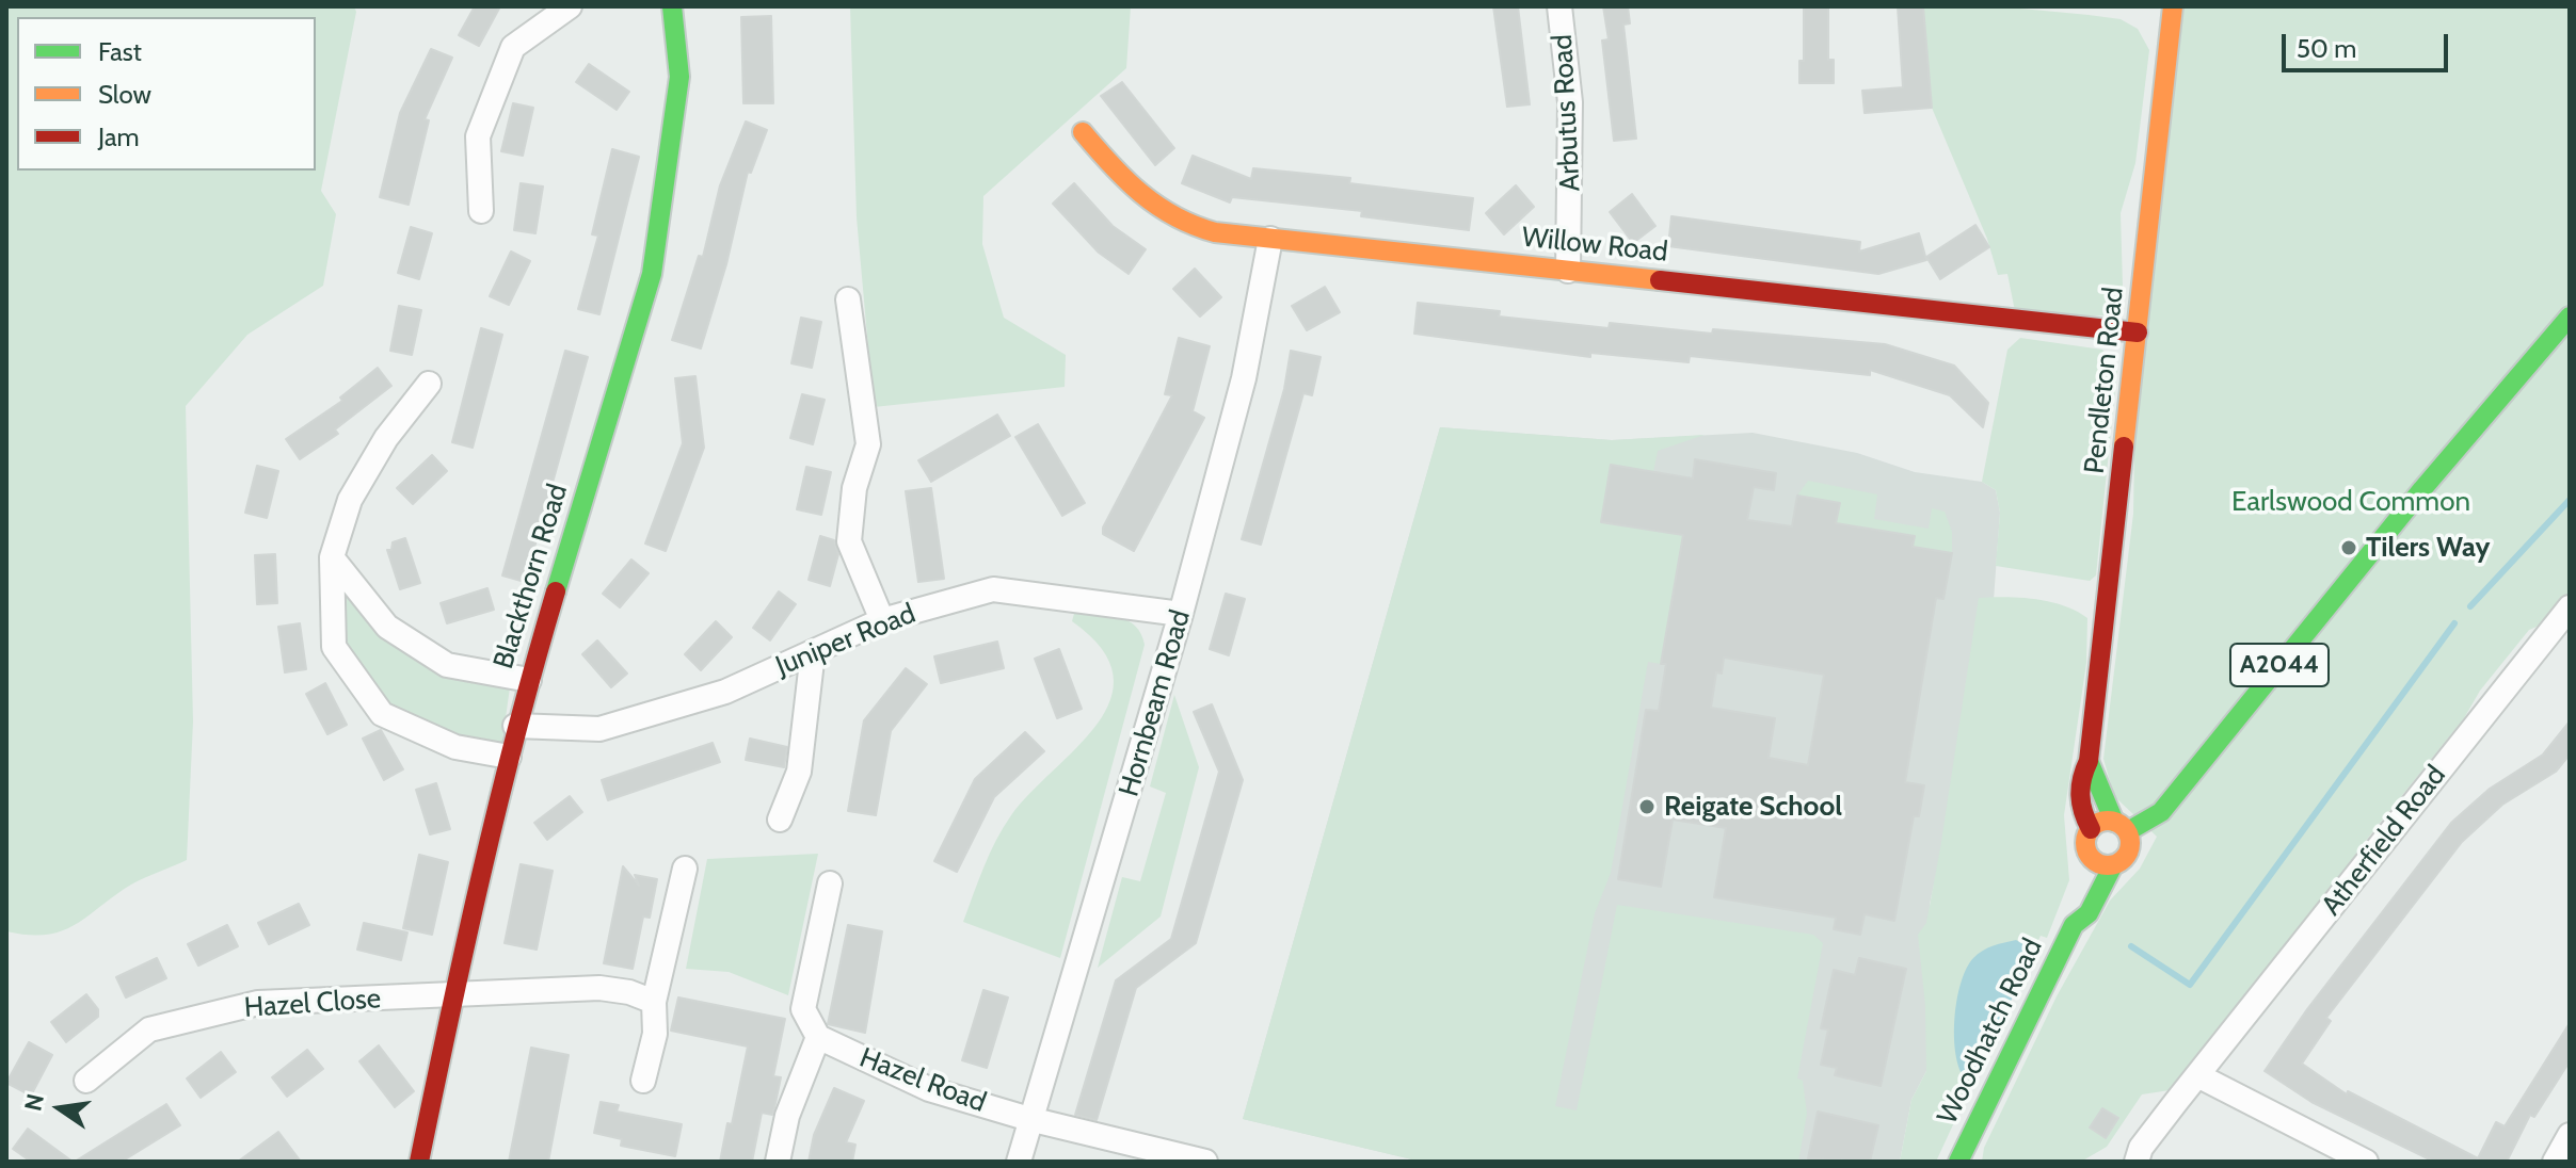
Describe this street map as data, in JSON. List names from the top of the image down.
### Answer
{
  "streets": {
    "street": [
      "Arbutus Road",
      "Willow Road",
      "Pendleton Road",
      "Blackthorn Road",
      "Juniper Road",
      "A2044",
      "Hornbeam Road",
      "Atherfield Road",
      "Hazel Close",
      "Woodhatch Road",
      "Hazel Road"
    ]
  },
  "crossings": [
    ["Arbutus Road", "Willow Road"],
    ["Willow Road", "Pendleton Road"],
    ["Willow Road", "Hornbeam Road"],
    ["Pendleton Road", "A2044"],
    ["Pendleton Road", "Woodhatch Road"],
    ["Blackthorn Road", "Juniper Road"],
    ["Blackthorn Road", "Hazel Close"],
    ["Juniper Road", "Hornbeam Road"],
    ["A2044", "Woodhatch Road"],
    ["Hornbeam Road", "Hazel Road"]
  ],
  "parks": ["Earlswood Common"],
  "places": ["Tilers Way", "Reigate School"],
  "legend": ["Fast", "Slow", "Jam"],
  "scale_bar": "50 m",
  "north": "left"
}
